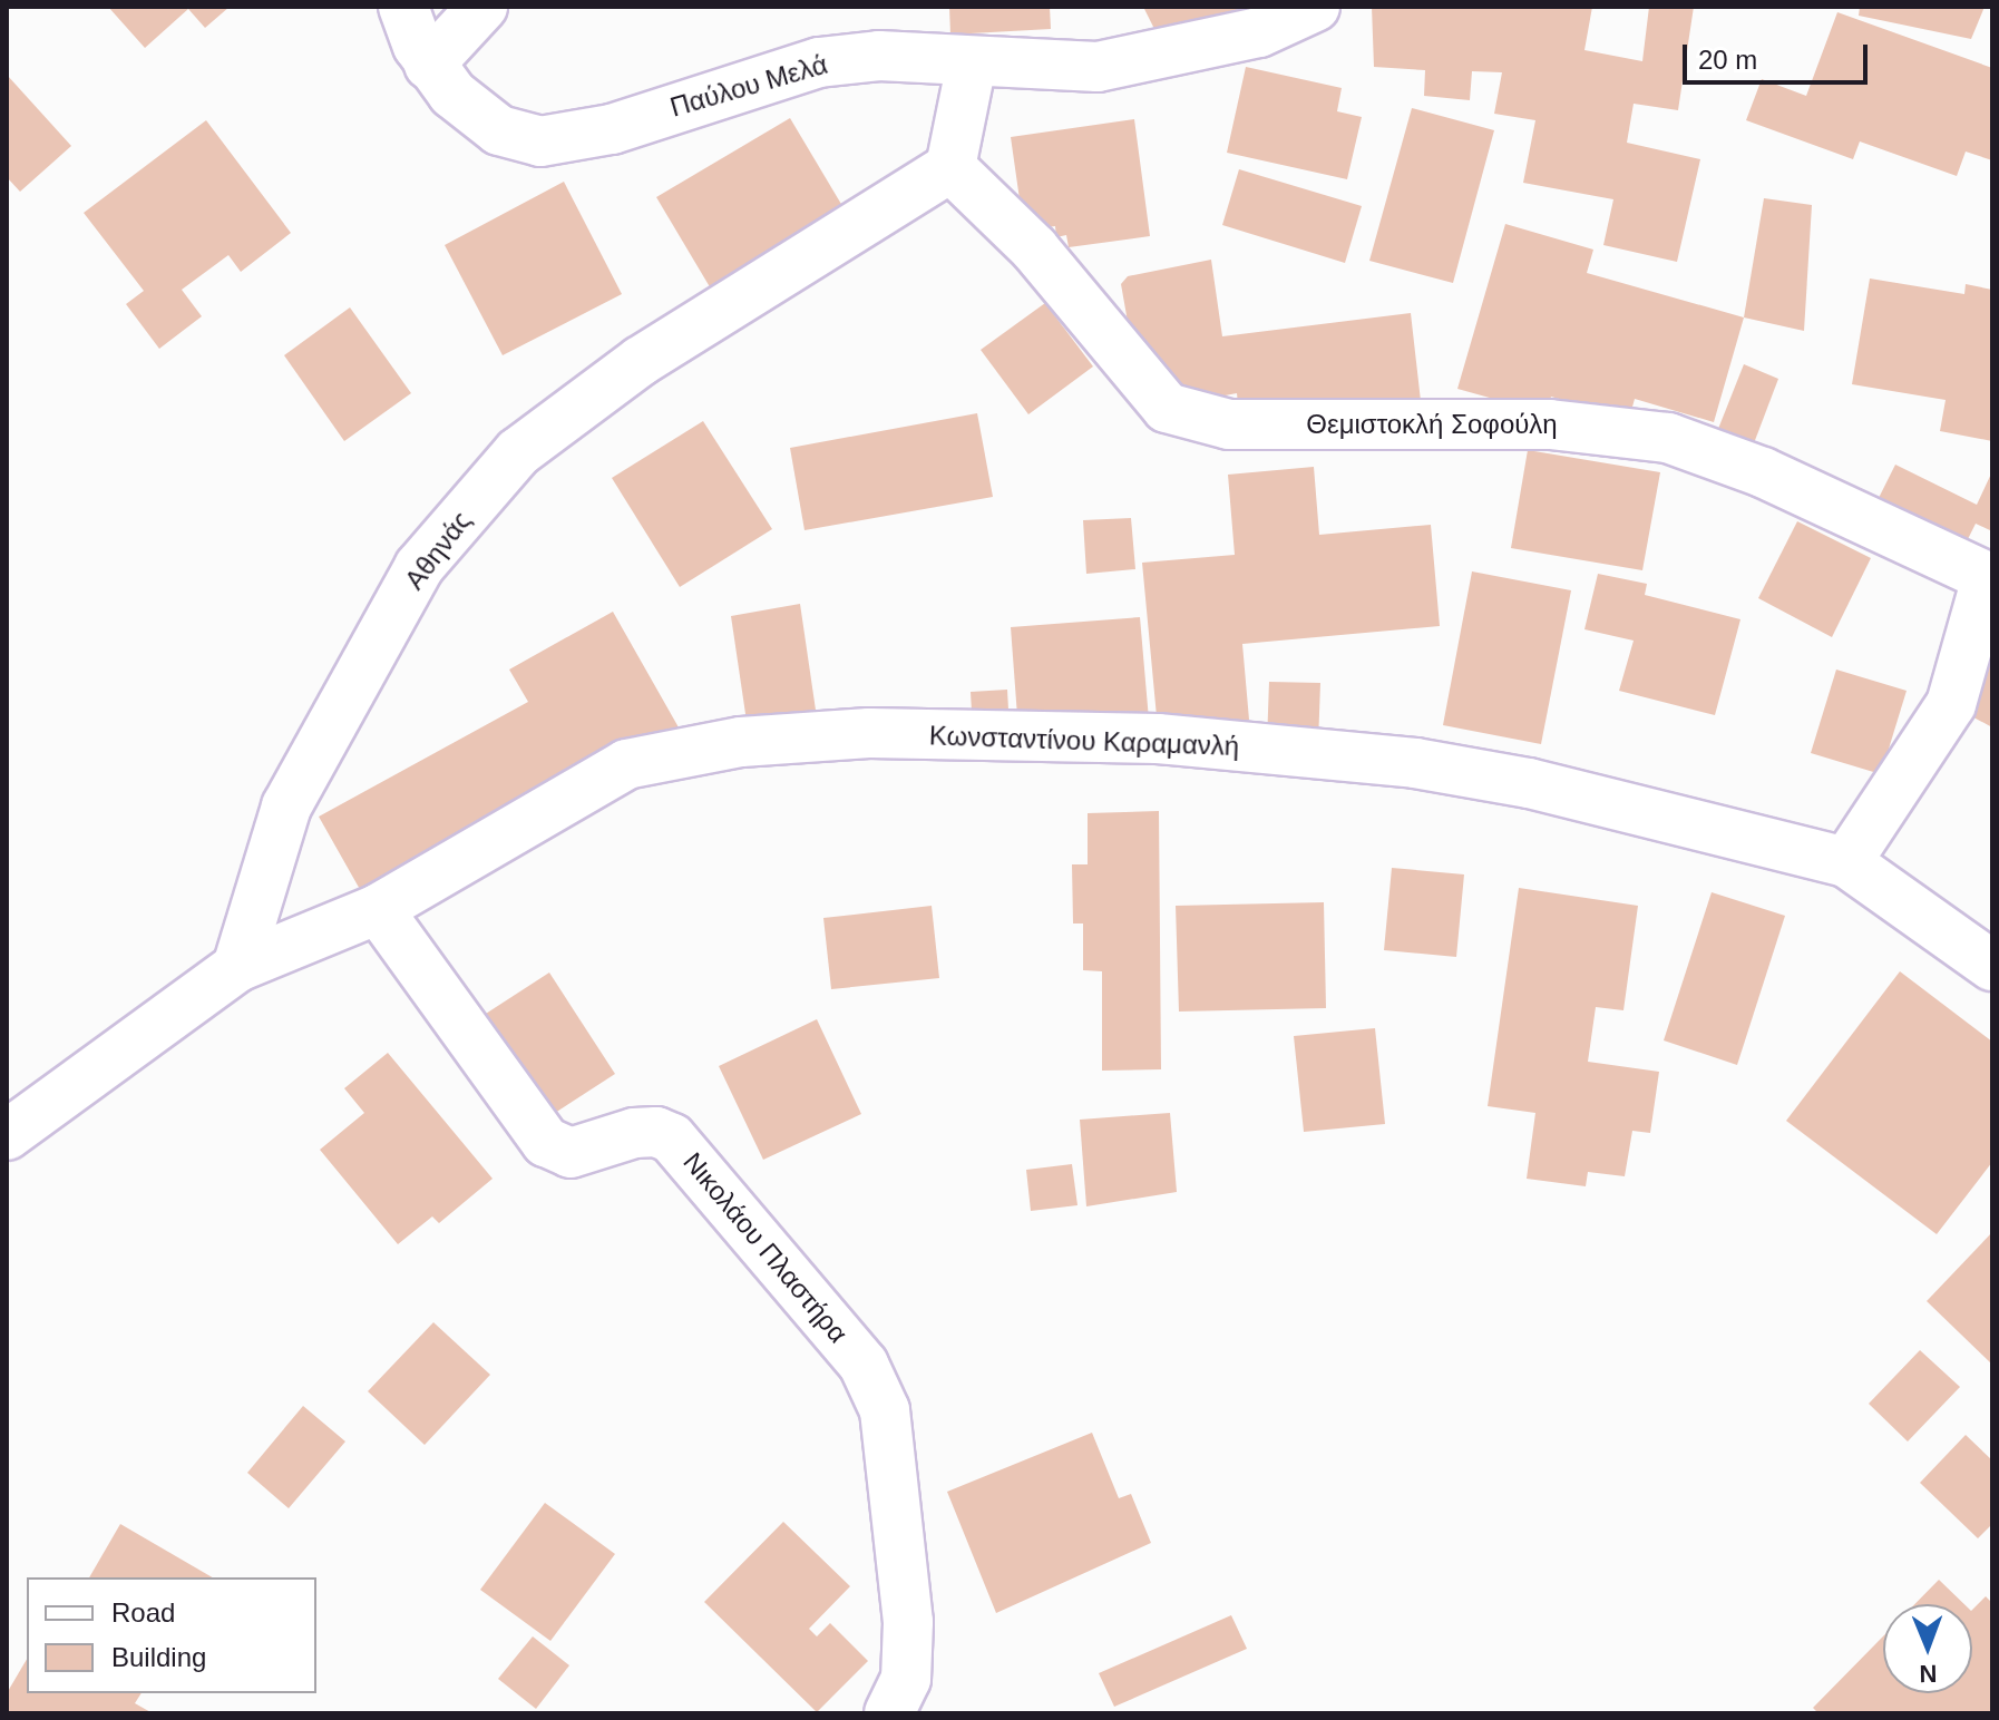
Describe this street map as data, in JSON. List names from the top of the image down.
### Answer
{
  "streets": {
    "street": [
      "Παύλου Μελά",
      "Θεμιστοκλή Σοφούλη",
      "Αθηνάς",
      "Κωνσταντίνου Καραμανλή",
      "Νικολάου Πλαστήρα"
    ]
  },
  "crossings": [
    ["Θεμιστοκλή Σοφούλη", "Αθηνάς"],
    ["Αθηνάς", "Κωνσταντίνου Καραμανλή"],
    ["Κωνσταντίνου Καραμανλή", "Νικολάου Πλαστήρα"]
  ],
  "legend": ["Road", "Building"],
  "scale_bar": "20 m",
  "north": "bottom"
}
